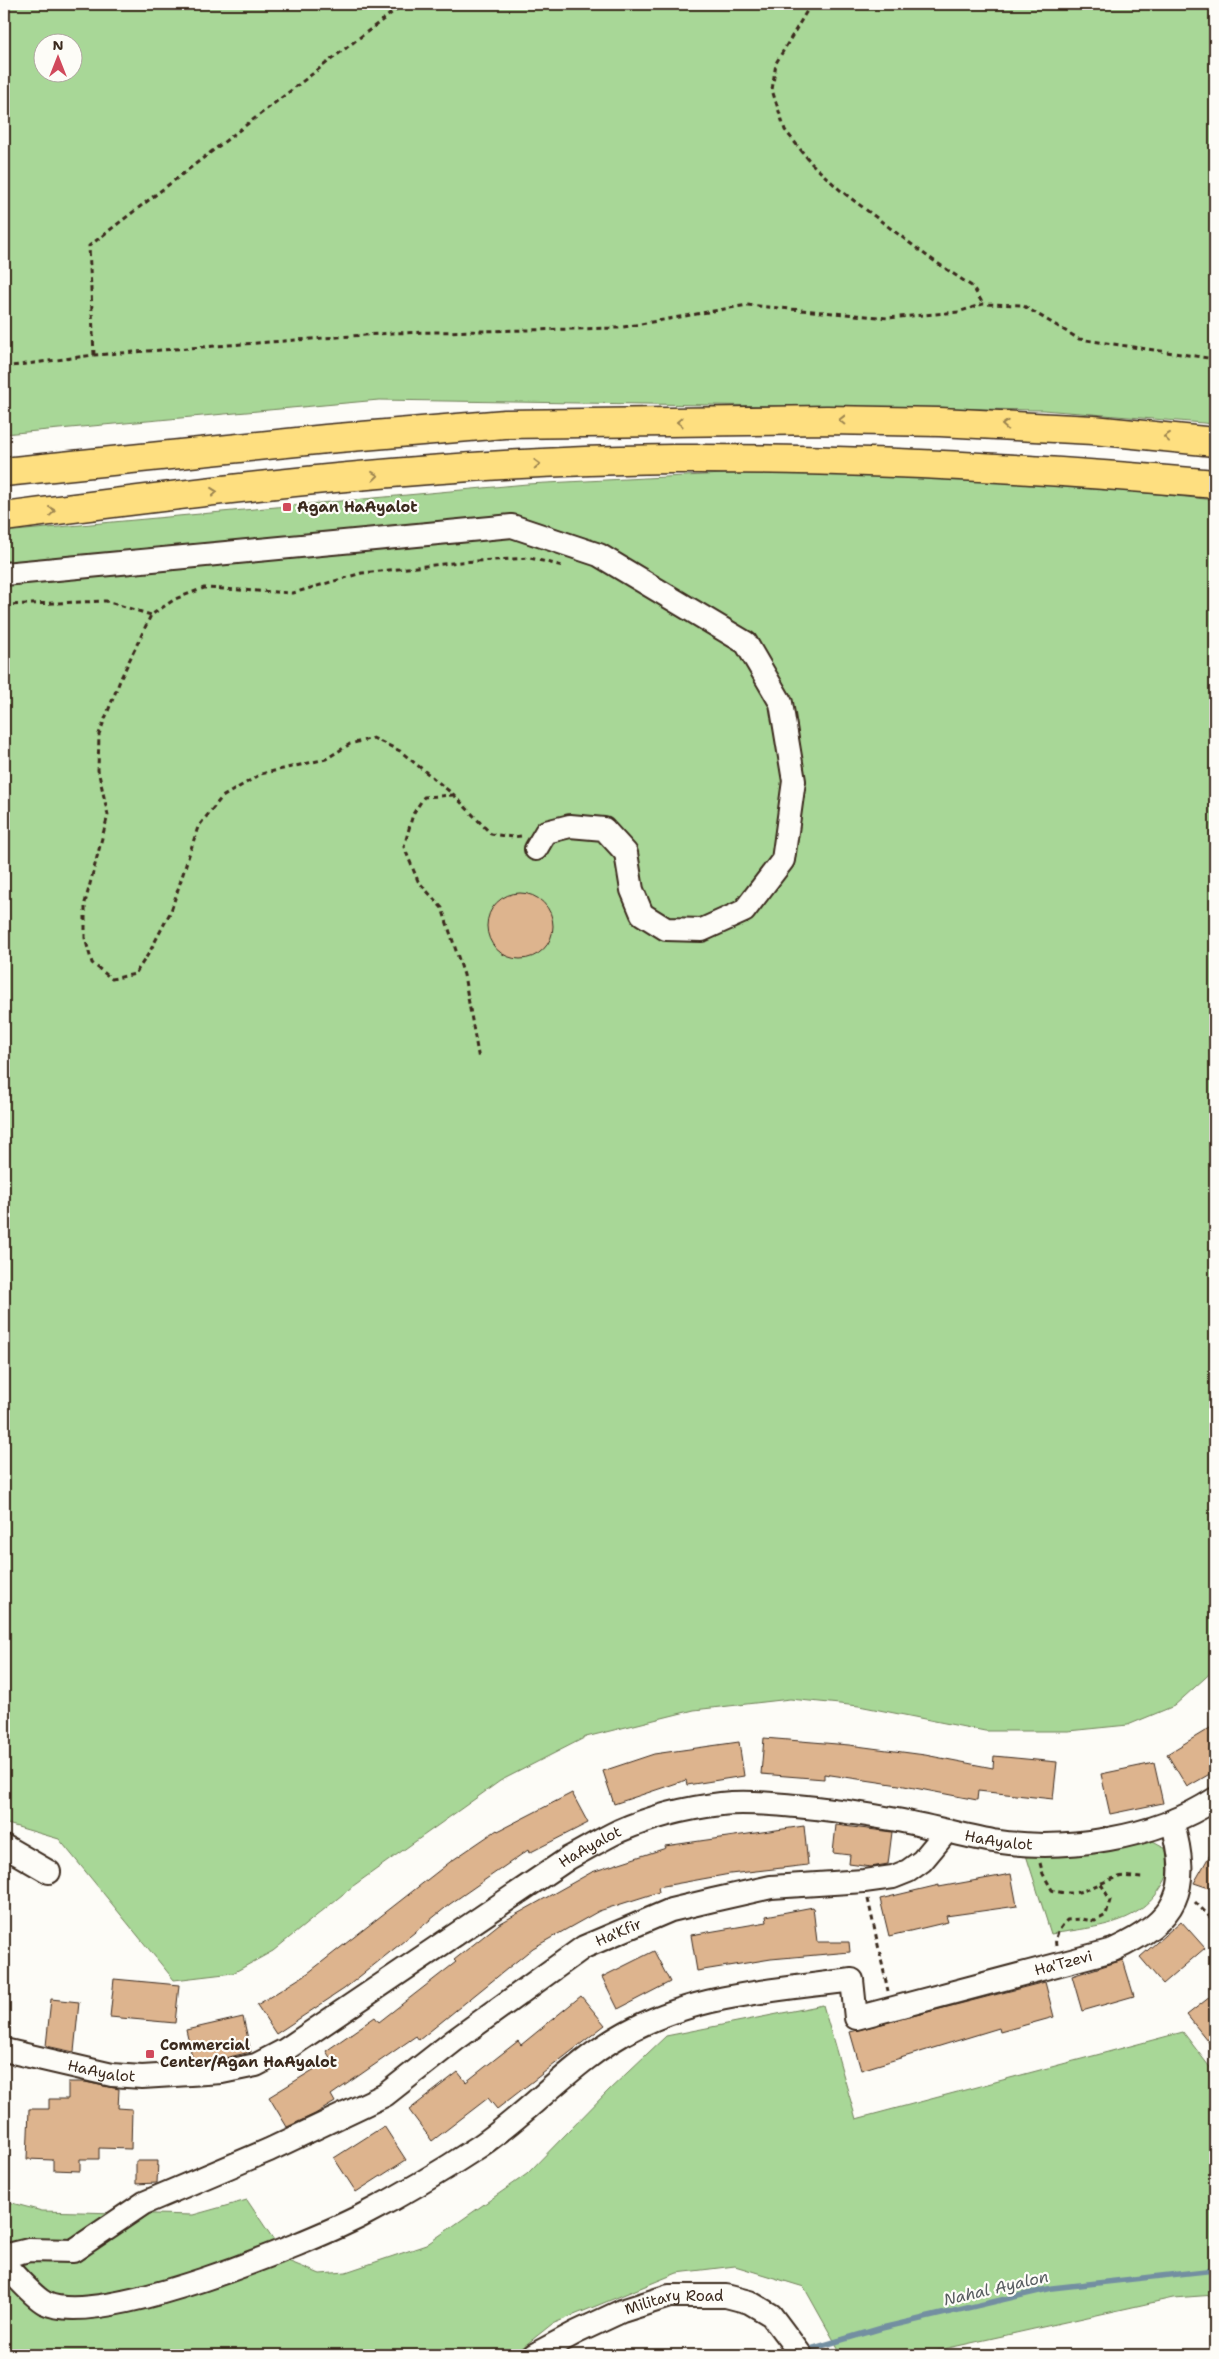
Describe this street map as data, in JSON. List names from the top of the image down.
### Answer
{
  "streets": {
    "street": [
      "HaAyalot",
      "Ha'Kfir",
      "Ha'Tzevi",
      "Military Road"
    ]
  },
  "crossings": [
    ["HaAyalot", "Ha'Kfir"],
    ["HaAyalot", "Ha'Tzevi"]
  ],
  "water": ["Nahal Ayalon"],
  "places": {
    "transit": ["Agan HaAyalot", "Commercial Center/Agan HaAyalot"]
  },
  "north": "top"
}
